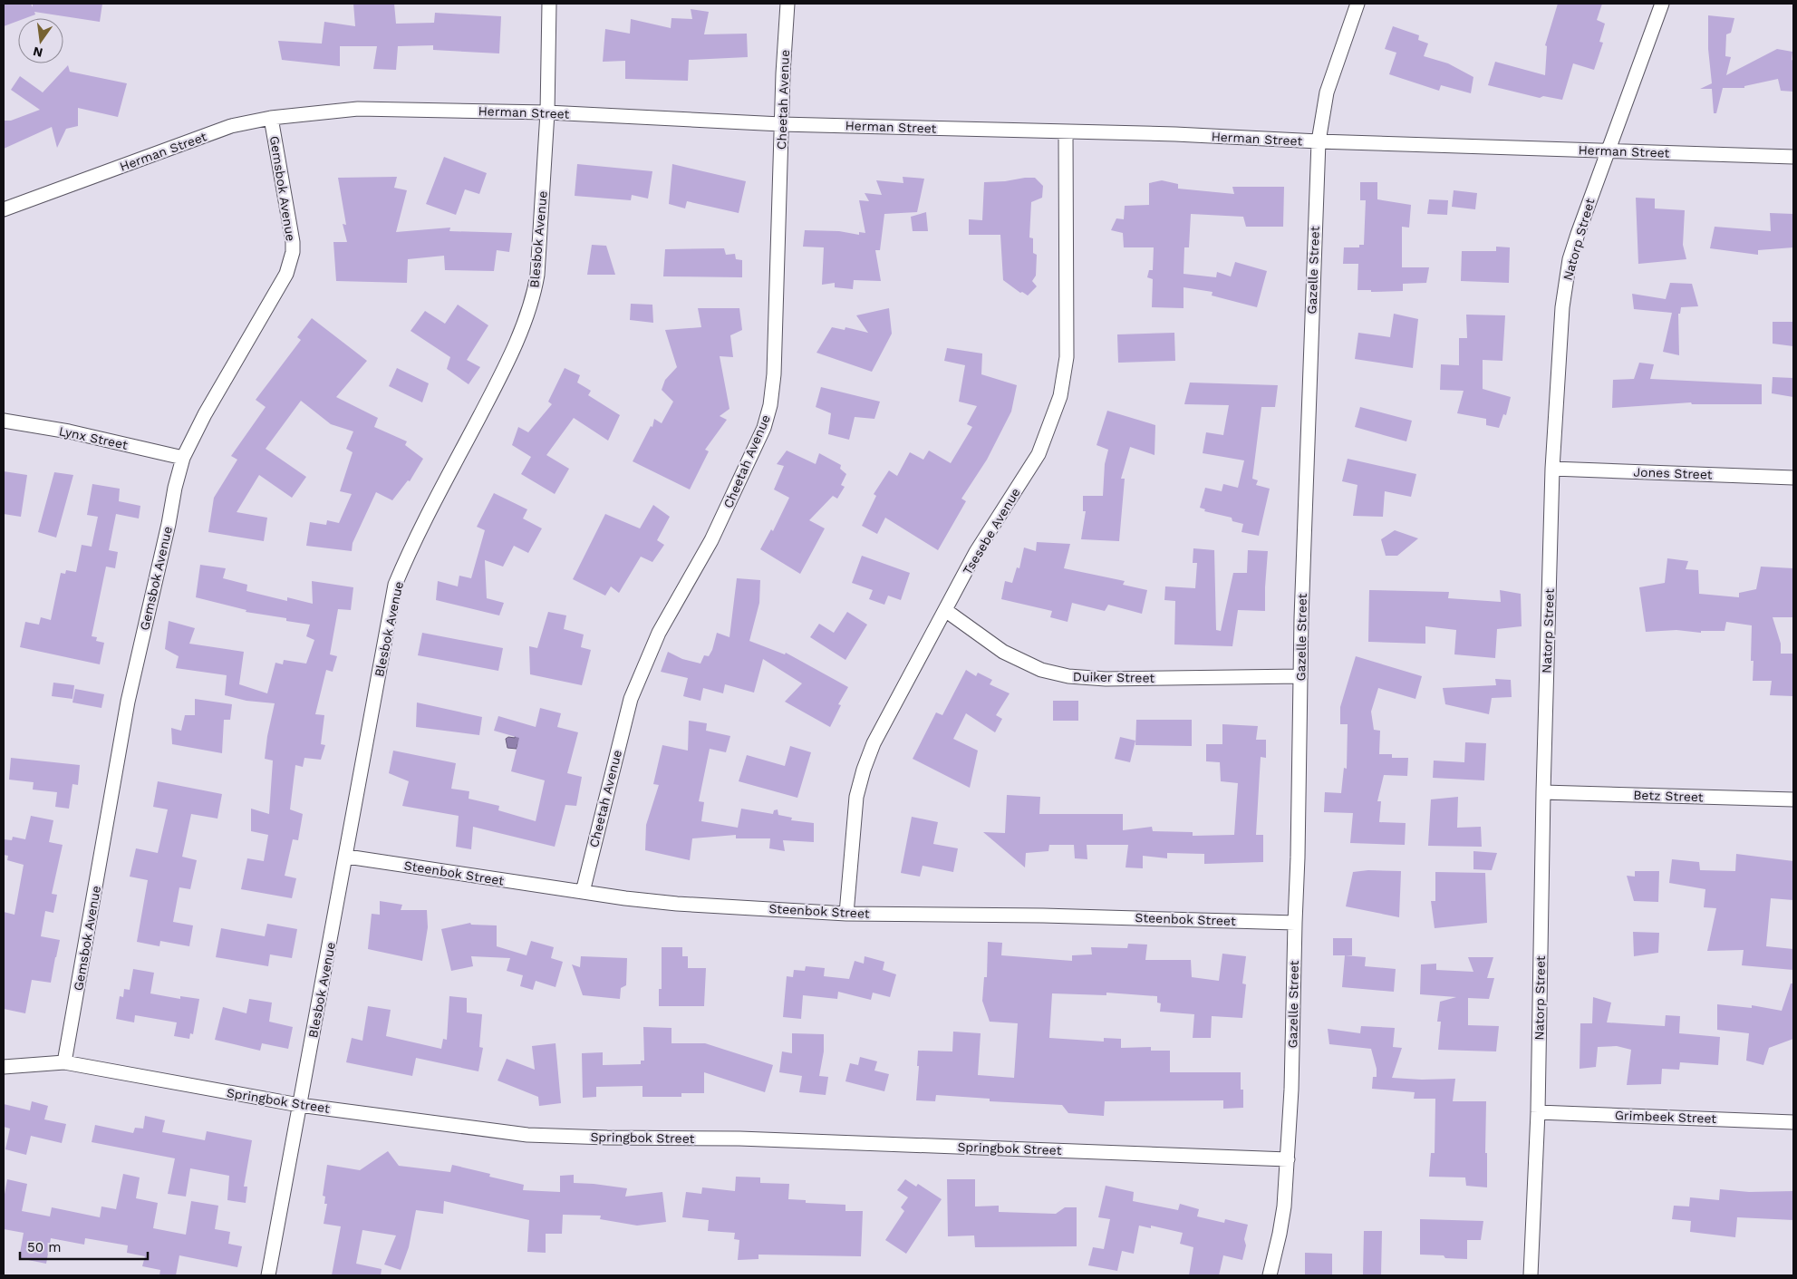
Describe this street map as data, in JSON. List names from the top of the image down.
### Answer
{
  "streets": {
    "street": [
      "Cheetah Avenue",
      "Herman Street",
      "Gemsbok Avenue",
      "Blesbok Avenue",
      "Natorp Street",
      "Gazelle Street",
      "Lynx Street",
      "Jones Street",
      "Tsesebe Avenue",
      "Duiker Street",
      "Betz Street",
      "Steenbok Street",
      "Springbok Street",
      "Grimbeek Street"
    ]
  },
  "crossings": [
    ["Cheetah Avenue", "Herman Street"],
    ["Cheetah Avenue", "Steenbok Street"],
    ["Herman Street", "Gemsbok Avenue"],
    ["Herman Street", "Blesbok Avenue"],
    ["Herman Street", "Natorp Street"],
    ["Herman Street", "Gazelle Street"],
    ["Herman Street", "Tsesebe Avenue"],
    ["Gemsbok Avenue", "Lynx Street"],
    ["Gemsbok Avenue", "Springbok Street"],
    ["Blesbok Avenue", "Steenbok Street"],
    ["Blesbok Avenue", "Springbok Street"],
    ["Natorp Street", "Jones Street"],
    ["Natorp Street", "Betz Street"],
    ["Natorp Street", "Grimbeek Street"],
    ["Gazelle Street", "Duiker Street"],
    ["Gazelle Street", "Steenbok Street"],
    ["Gazelle Street", "Springbok Street"],
    ["Tsesebe Avenue", "Duiker Street"],
    ["Tsesebe Avenue", "Steenbok Street"]
  ],
  "scale_bar": "50 m",
  "north": "bottom"
}
